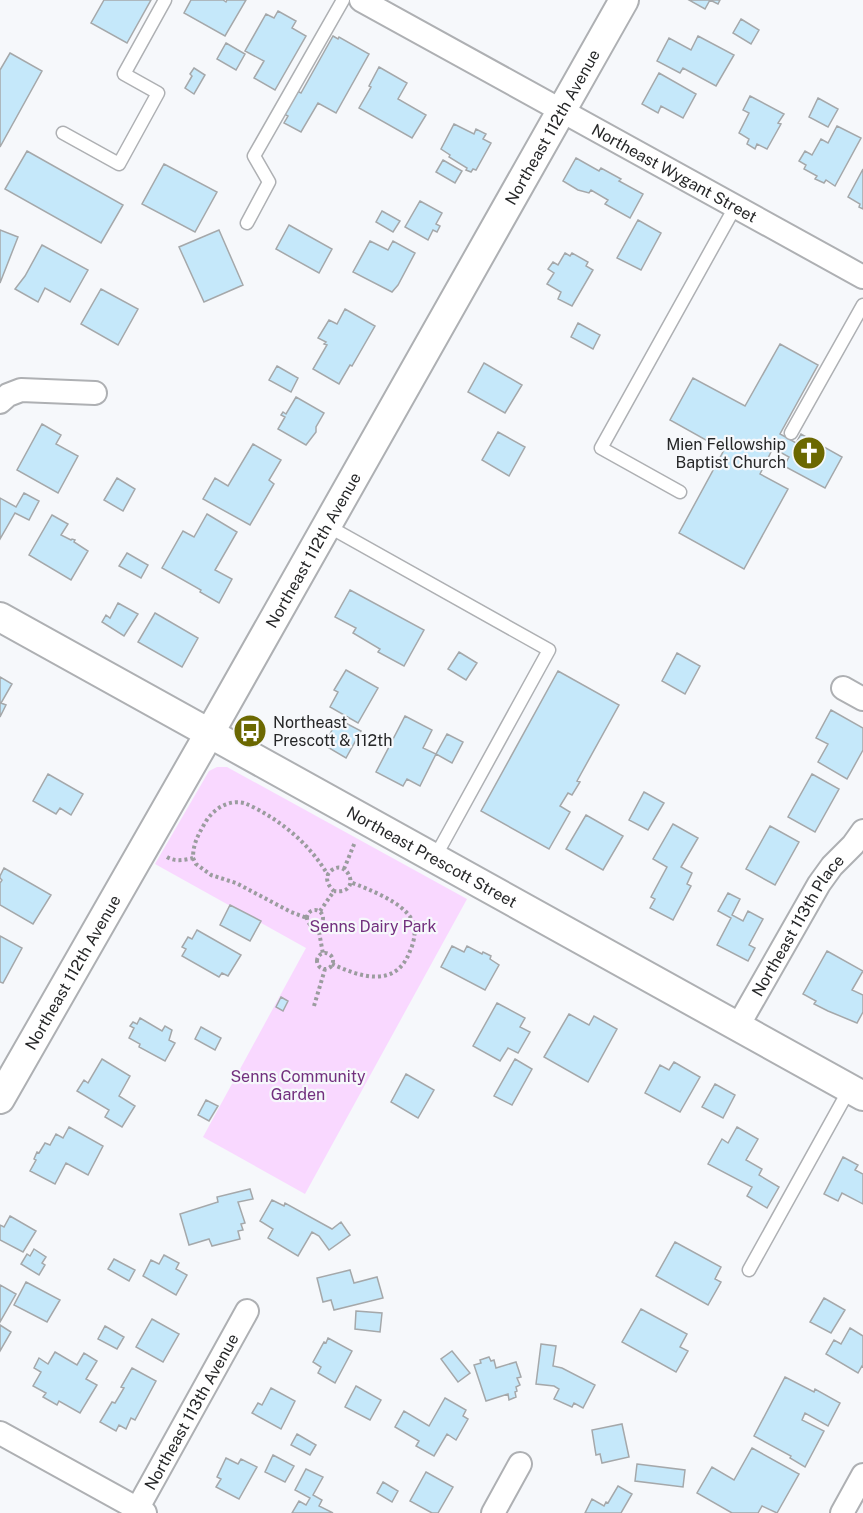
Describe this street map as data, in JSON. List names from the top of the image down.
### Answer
{
  "streets": {
    "street": [
      "Northeast 112th Avenue",
      "Northeast Wygant Street",
      "Northeast Prescott Street",
      "Northeast 113th Place",
      "Northeast 113th Avenue"
    ]
  },
  "crossings": [
    ["Northeast 112th Avenue", "Northeast Wygant Street"],
    ["Northeast 112th Avenue", "Northeast Prescott Street"],
    ["Northeast Prescott Street", "Northeast 113th Place"]
  ],
  "parks": ["Senns Dairy Park", "Senns Community Garden"],
  "places": {
    "church": ["Mien Fellowship Baptist Church"],
    "bus stop": ["Northeast Prescott & 112th"]
  }
}
